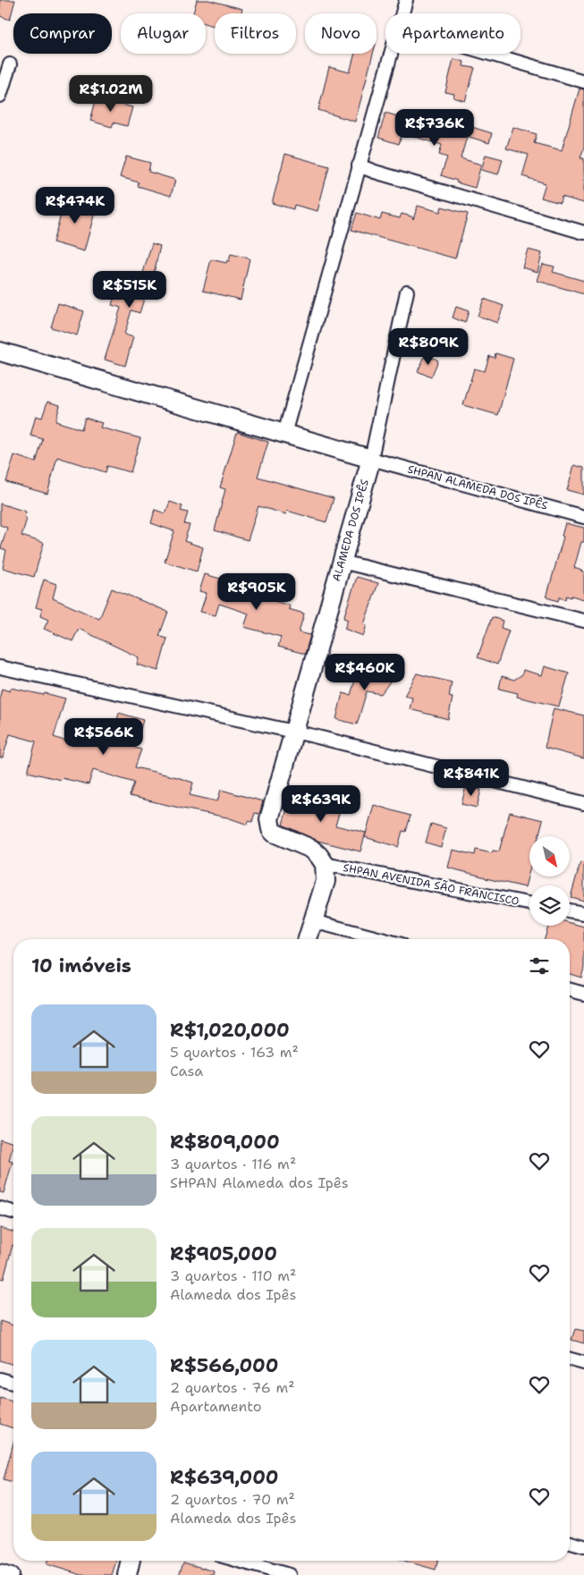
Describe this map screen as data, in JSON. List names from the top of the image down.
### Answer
{
  "streets": {
    "street": ["SHPAN ALAMEDA DOS IPÊS", "ALAMEDA DOS IPÊS", "SHPAN AVENIDA SÃO FRANCISCO"]
  },
  "crossings": [
    ["SHPAN ALAMEDA DOS IPÊS", "ALAMEDA DOS IPÊS"],
    ["ALAMEDA DOS IPÊS", "SHPAN AVENIDA SÃO FRANCISCO"]
  ],
  "north": "bottom right",
  "page": {
    "chip": [
      "Comprar",
      "Alugar",
      "Filtros",
      "Novo",
      "Apartamento"
    ],
    "price": [
      "R$1.02M",
      "R$736K",
      "R$474K",
      "R$515K",
      "R$809K",
      "R$905K",
      "R$460K",
      "R$566K",
      "R$841K",
      "R$639K"
    ],
    "heading": "10 imóveis",
    "list": [
      {
        "name": "R$1,020,000",
        "note": "5 quartos · 163 m² · Casa"
      },
      {
        "name": "R$809,000",
        "note": "3 quartos · 116 m² · SHPAN Alameda dos Ipês"
      },
      {
        "name": "R$905,000",
        "note": "3 quartos · 110 m² · Alameda dos Ipês"
      },
      {
        "name": "R$566,000",
        "note": "2 quartos · 76 m² · Apartamento"
      },
      {
        "name": "R$639,000",
        "note": "2 quartos · 70 m² · Alameda dos Ipês"
      }
    ]
  }
}
